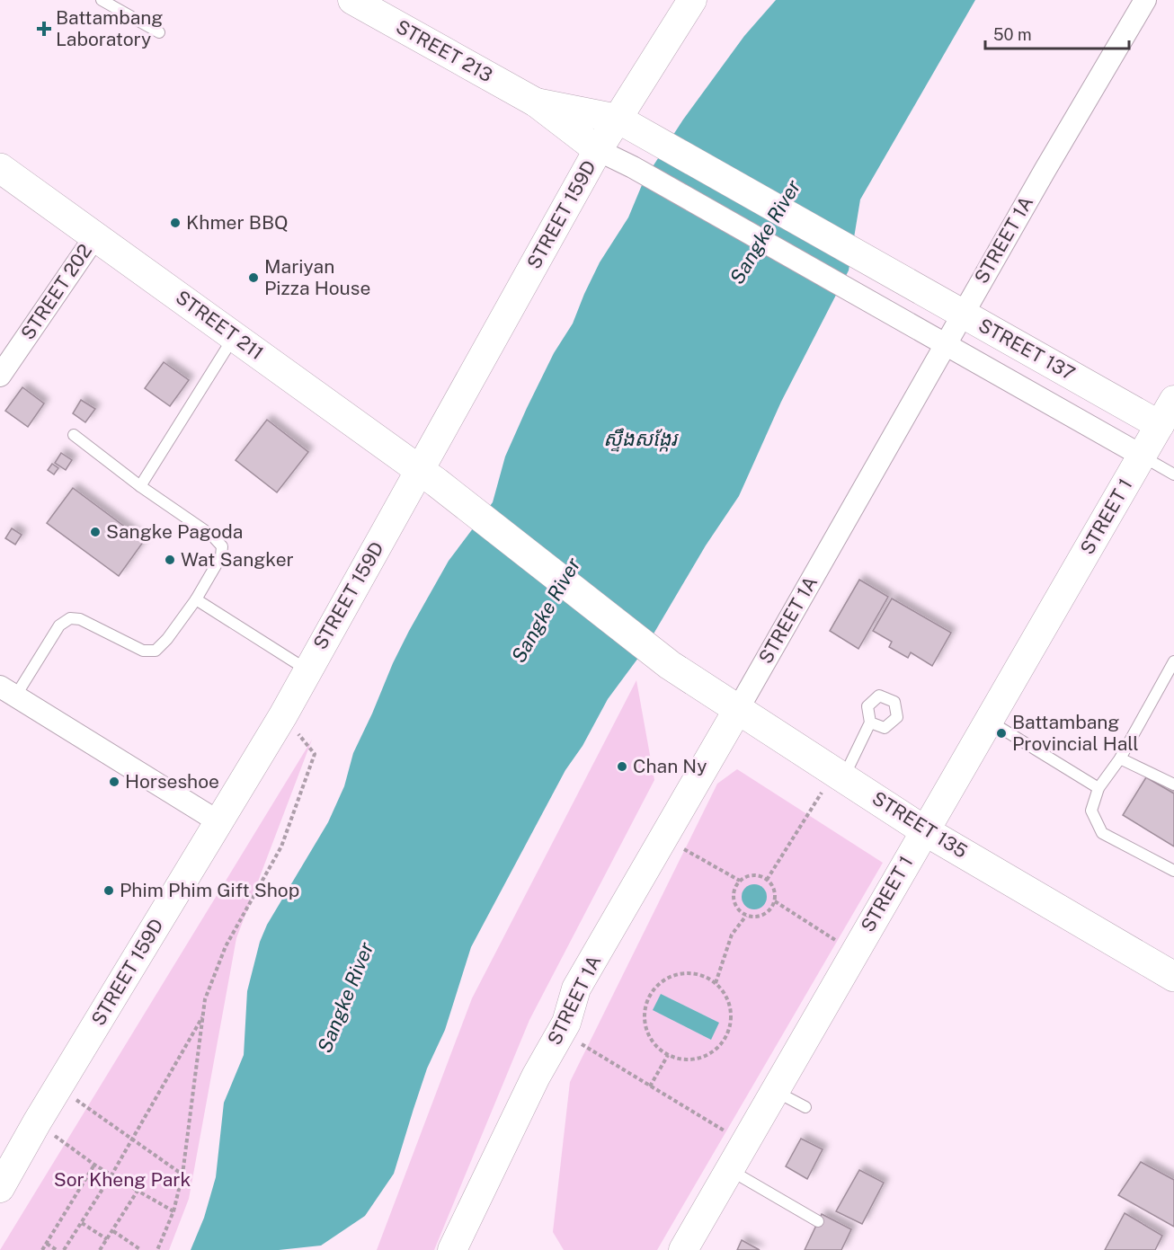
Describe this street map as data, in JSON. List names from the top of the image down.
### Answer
{
  "streets": {
    "main road": ["STREET 211", "STREET 135"],
    "street": [
      "STREET 213",
      "STREET 159D",
      "STREET 1A",
      "STREET 202",
      "STREET 137",
      "STREET 1"
    ]
  },
  "crossings": [
    ["STREET 213", "STREET 159D"],
    ["STREET 213", "STREET 1A"],
    ["STREET 213", "STREET 137"],
    ["STREET 159D", "STREET 211"],
    ["STREET 1A", "STREET 137"],
    ["STREET 1A", "STREET 135"],
    ["STREET 202", "STREET 211"],
    ["STREET 211", "STREET 135"],
    ["STREET 137", "STREET 1"],
    ["STREET 1", "STREET 135"]
  ],
  "water": ["Sangke River", "ស្ទឹងសង្កែរ"],
  "parks": ["Sor Kheng Park"],
  "places": {
    "health": ["Battambang Laboratory"],
    "other": [
      "Khmer BBQ",
      "Mariyan Pizza House",
      "Sangke Pagoda",
      "Wat Sangker",
      "Battambang Provincial Hall",
      "Chan Ny",
      "Horseshoe",
      "Phim Phim Gift Shop"
    ]
  },
  "scale_bar": "50 m"
}
